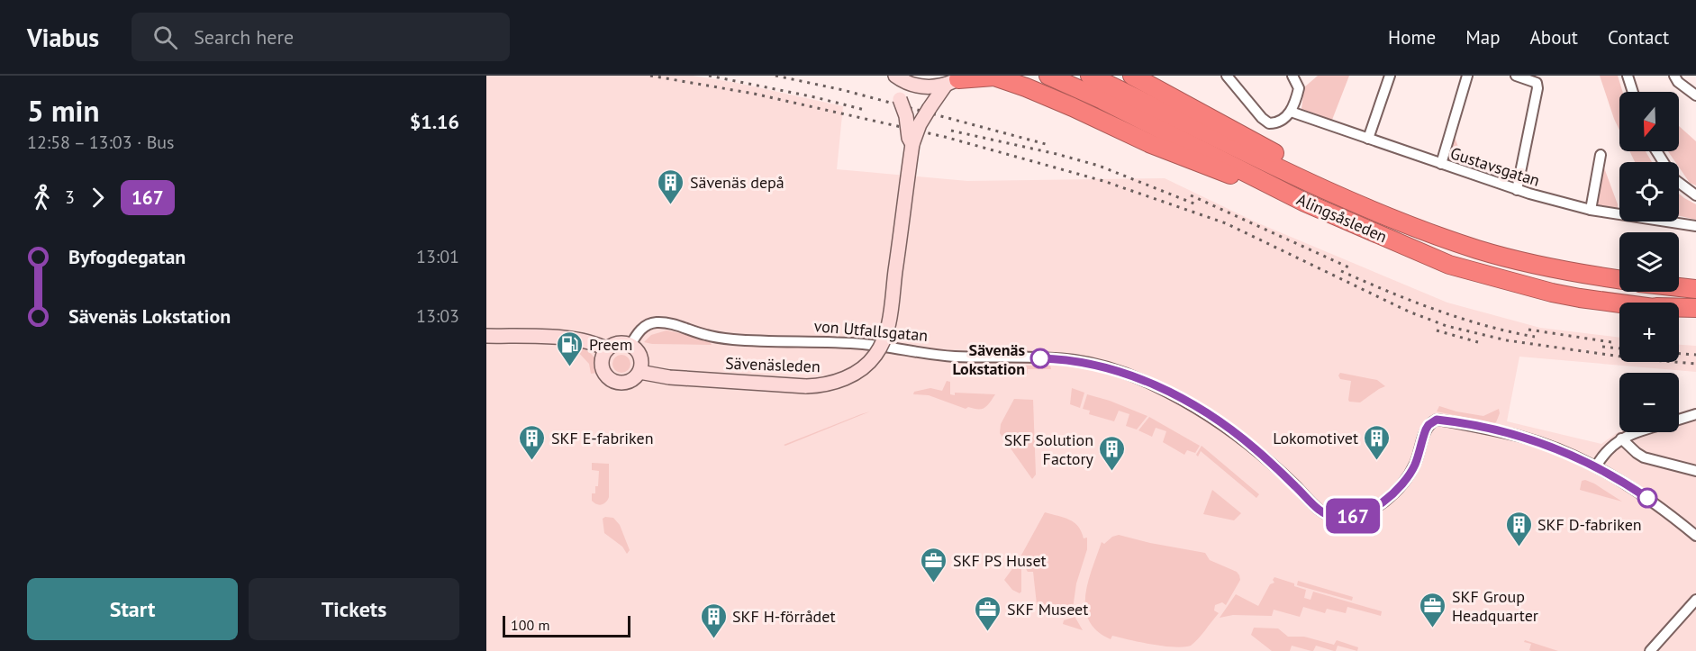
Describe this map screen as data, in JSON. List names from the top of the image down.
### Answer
{
  "streets": {
    "highway": ["Alingsåsleden"],
    "street": ["Gustavsgatan", "von Utfallsgatan", "Sävenäsleden"]
  },
  "crossings": [
    ["von Utfallsgatan", "Sävenäsleden"]
  ],
  "places": {
    "building": [
      "Sävenäs depå",
      "SKF E-fabriken",
      "Lokomotivet",
      "SKF Solution Factory",
      "SKF D-fabriken",
      "SKF H-förrådet"
    ],
    "other": ["Sävenäs Lokstation"],
    "fuel station": ["Preem"],
    "office": ["SKF PS Huset", "SKF Group Headquarter", "SKF Museet"]
  },
  "lines": ["bus line 167"],
  "scale_bar": "100 m",
  "north": "bottom",
  "page": {
    "header": "Viabus",
    "search": "Search here",
    "nav": [
      "Home",
      "Map",
      "About",
      "Contact"
    ],
    "heading": ["5 min", "12:58 – 13:03 · Bus", "$1.16"],
    "on_map": "167",
    "map_buttons": ["+", "−"],
    "legs": ["3", "167"],
    "list": [
      {
        "name": "Byfogdegatan",
        "value": "13:01"
      },
      {
        "name": "Sävenäs Lokstation",
        "value": "13:03"
      }
    ],
    "buttons": ["Start", "Tickets"],
    "scale": "100 m"
  }
}
